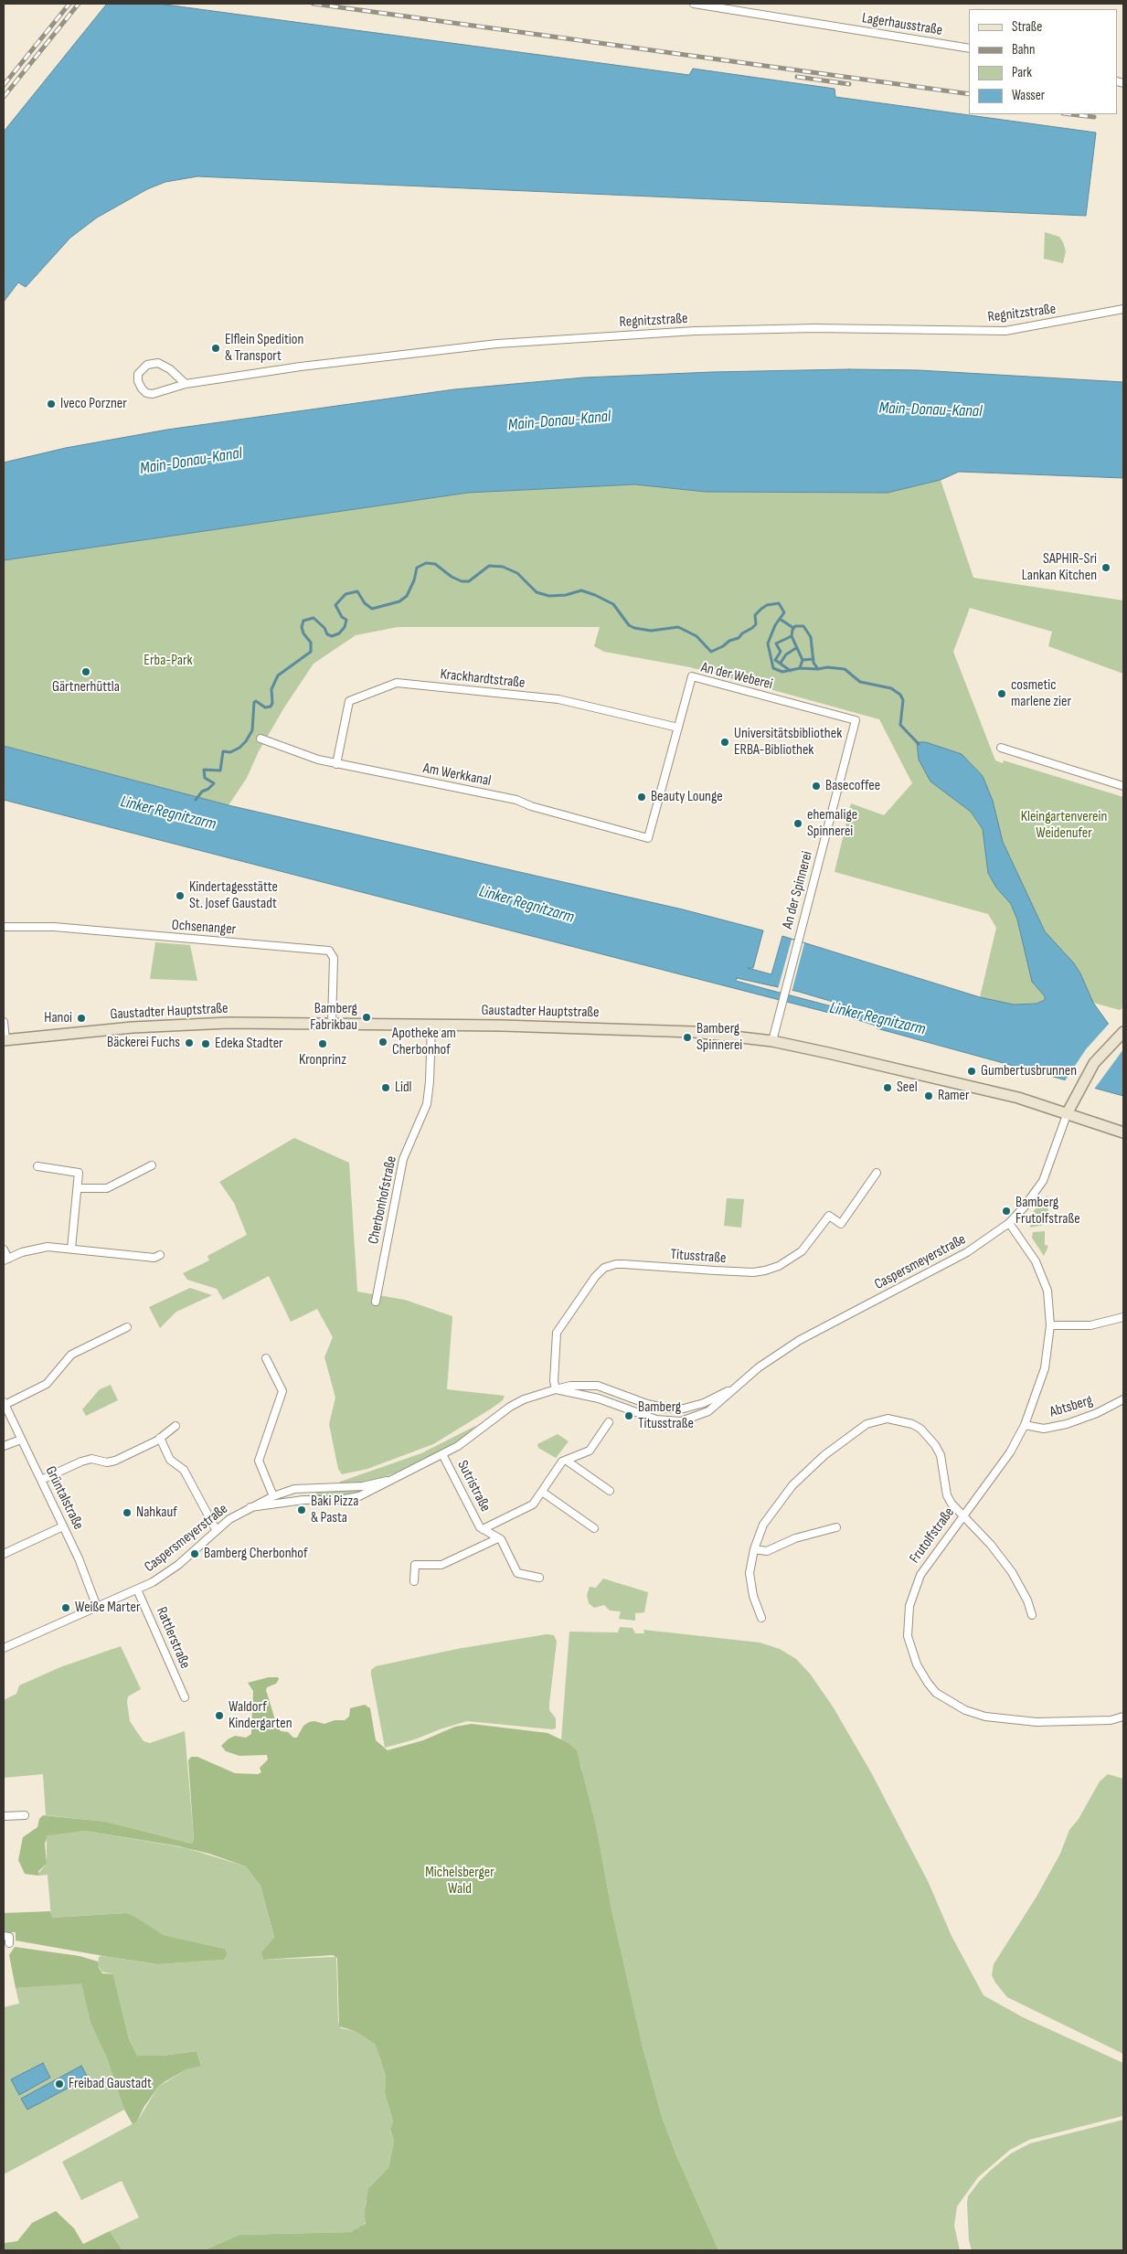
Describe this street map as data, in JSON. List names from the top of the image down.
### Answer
{
  "streets": {
    "street": [
      "Lagerhausstraße",
      "Regnitzstraße",
      "An der Weberei",
      "Krackhardtstraße",
      "Am Werkkanal",
      "An der Spinnerei",
      "Ochsenanger",
      "Gaustadter Hauptstraße",
      "Cherbonhofstraße",
      "Titusstraße",
      "Caspersmeyerstraße",
      "Abtsberg",
      "Sutristraße",
      "Grüntalstraße",
      "Frutolfstraße",
      "Rattlerstraße"
    ]
  },
  "crossings": [
    ["An der Weberei", "Krackhardtstraße"],
    ["An der Weberei", "Am Werkkanal"],
    ["An der Weberei", "An der Spinnerei"],
    ["Krackhardtstraße", "Am Werkkanal"],
    ["An der Spinnerei", "Gaustadter Hauptstraße"],
    ["Ochsenanger", "Gaustadter Hauptstraße"],
    ["Gaustadter Hauptstraße", "Cherbonhofstraße"],
    ["Gaustadter Hauptstraße", "Caspersmeyerstraße"],
    ["Titusstraße", "Caspersmeyerstraße"],
    ["Caspersmeyerstraße", "Sutristraße"],
    ["Caspersmeyerstraße", "Grüntalstraße"],
    ["Caspersmeyerstraße", "Frutolfstraße"],
    ["Caspersmeyerstraße", "Rattlerstraße"],
    ["Abtsberg", "Frutolfstraße"]
  ],
  "water": ["Main-Donau-Kanal", "Linker Regnitzarm"],
  "parks": ["Erba-Park", "Kleingartenverein Weidenufer", "Michelsberger Wald"],
  "places": [
    "Elflein Spedition & Transport",
    "Iveco Porzner",
    "SAPHIR-Sri Lankan Kitchen",
    "Gärtnerhüttla",
    "cosmetic marlene zier",
    "Universitätsbibliothek ERBA-Bibliothek",
    "Basecoffee",
    "Beauty Lounge",
    "ehemalige Spinnerei",
    "Kindertagesstätte St. Josef Gaustadt",
    "Bamberg Fabrikbau",
    "Hanoi",
    "Bamberg Spinnerei",
    "Apotheke am Cherbonhof",
    "Bäckerei Fuchs",
    "Edeka Stadter",
    "Kronprinz",
    "Gumbertusbrunnen",
    "Lidl",
    "Seel",
    "Ramer",
    "Bamberg Frutolfstraße",
    "Bamberg Titusstraße",
    "Baki Pizza & Pasta",
    "Nahkauf",
    "Bamberg Cherbonhof",
    "Weiße Marter",
    "Waldorf Kindergarten",
    "Freibad Gaustadt"
  ],
  "legend": [
    "Straße",
    "Bahn",
    "Park",
    "Wasser"
  ]
}
